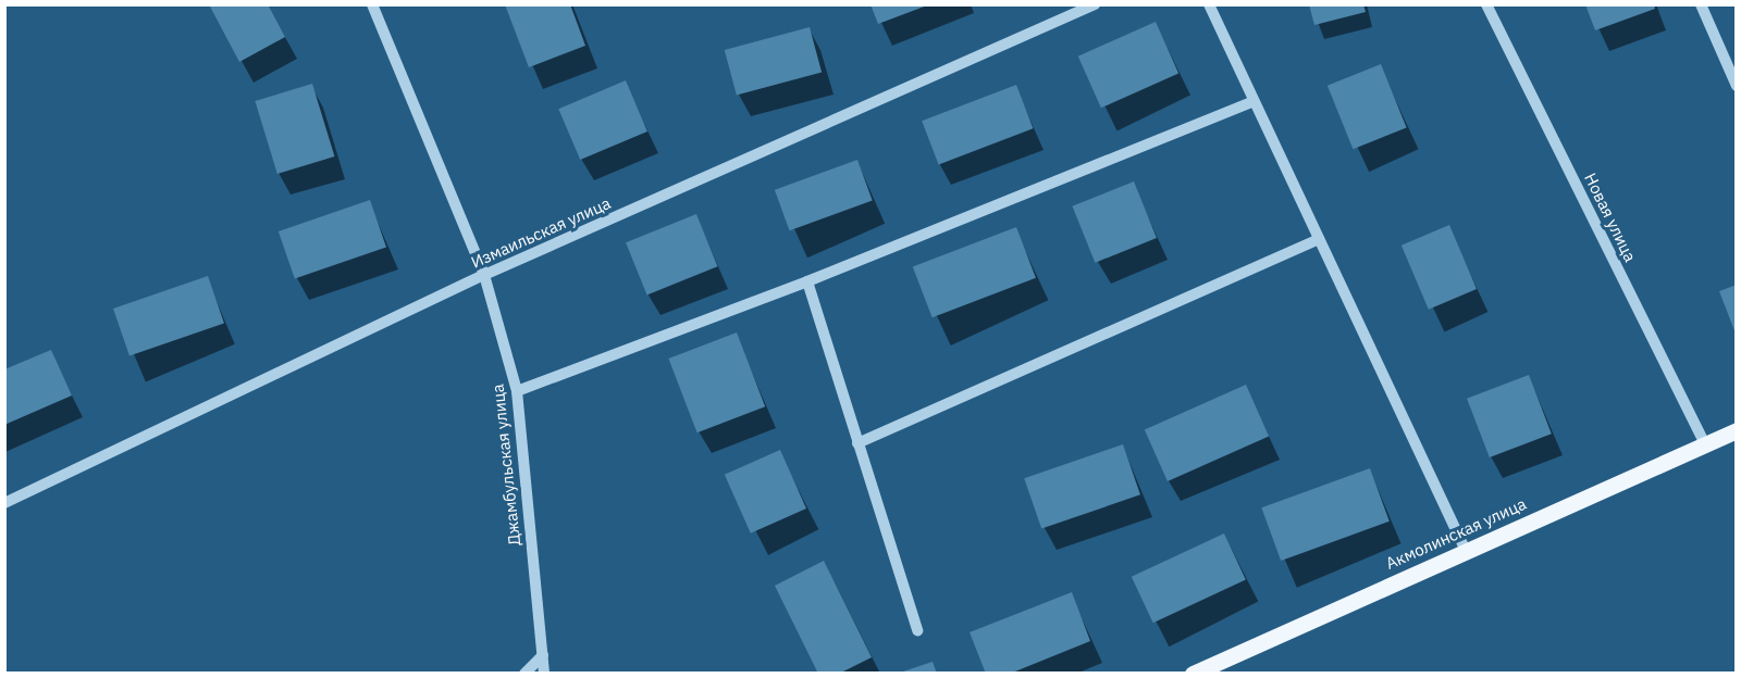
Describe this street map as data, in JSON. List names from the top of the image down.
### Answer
{
  "streets": {
    "main road": ["Акмолинская улица"],
    "street": ["Новая улица", "Измаильская улица", "Джамбульская улица"]
  },
  "crossings": [
    ["Новая улица", "Акмолинская улица"],
    ["Измаильская улица", "Джамбульская улица"]
  ]
}
